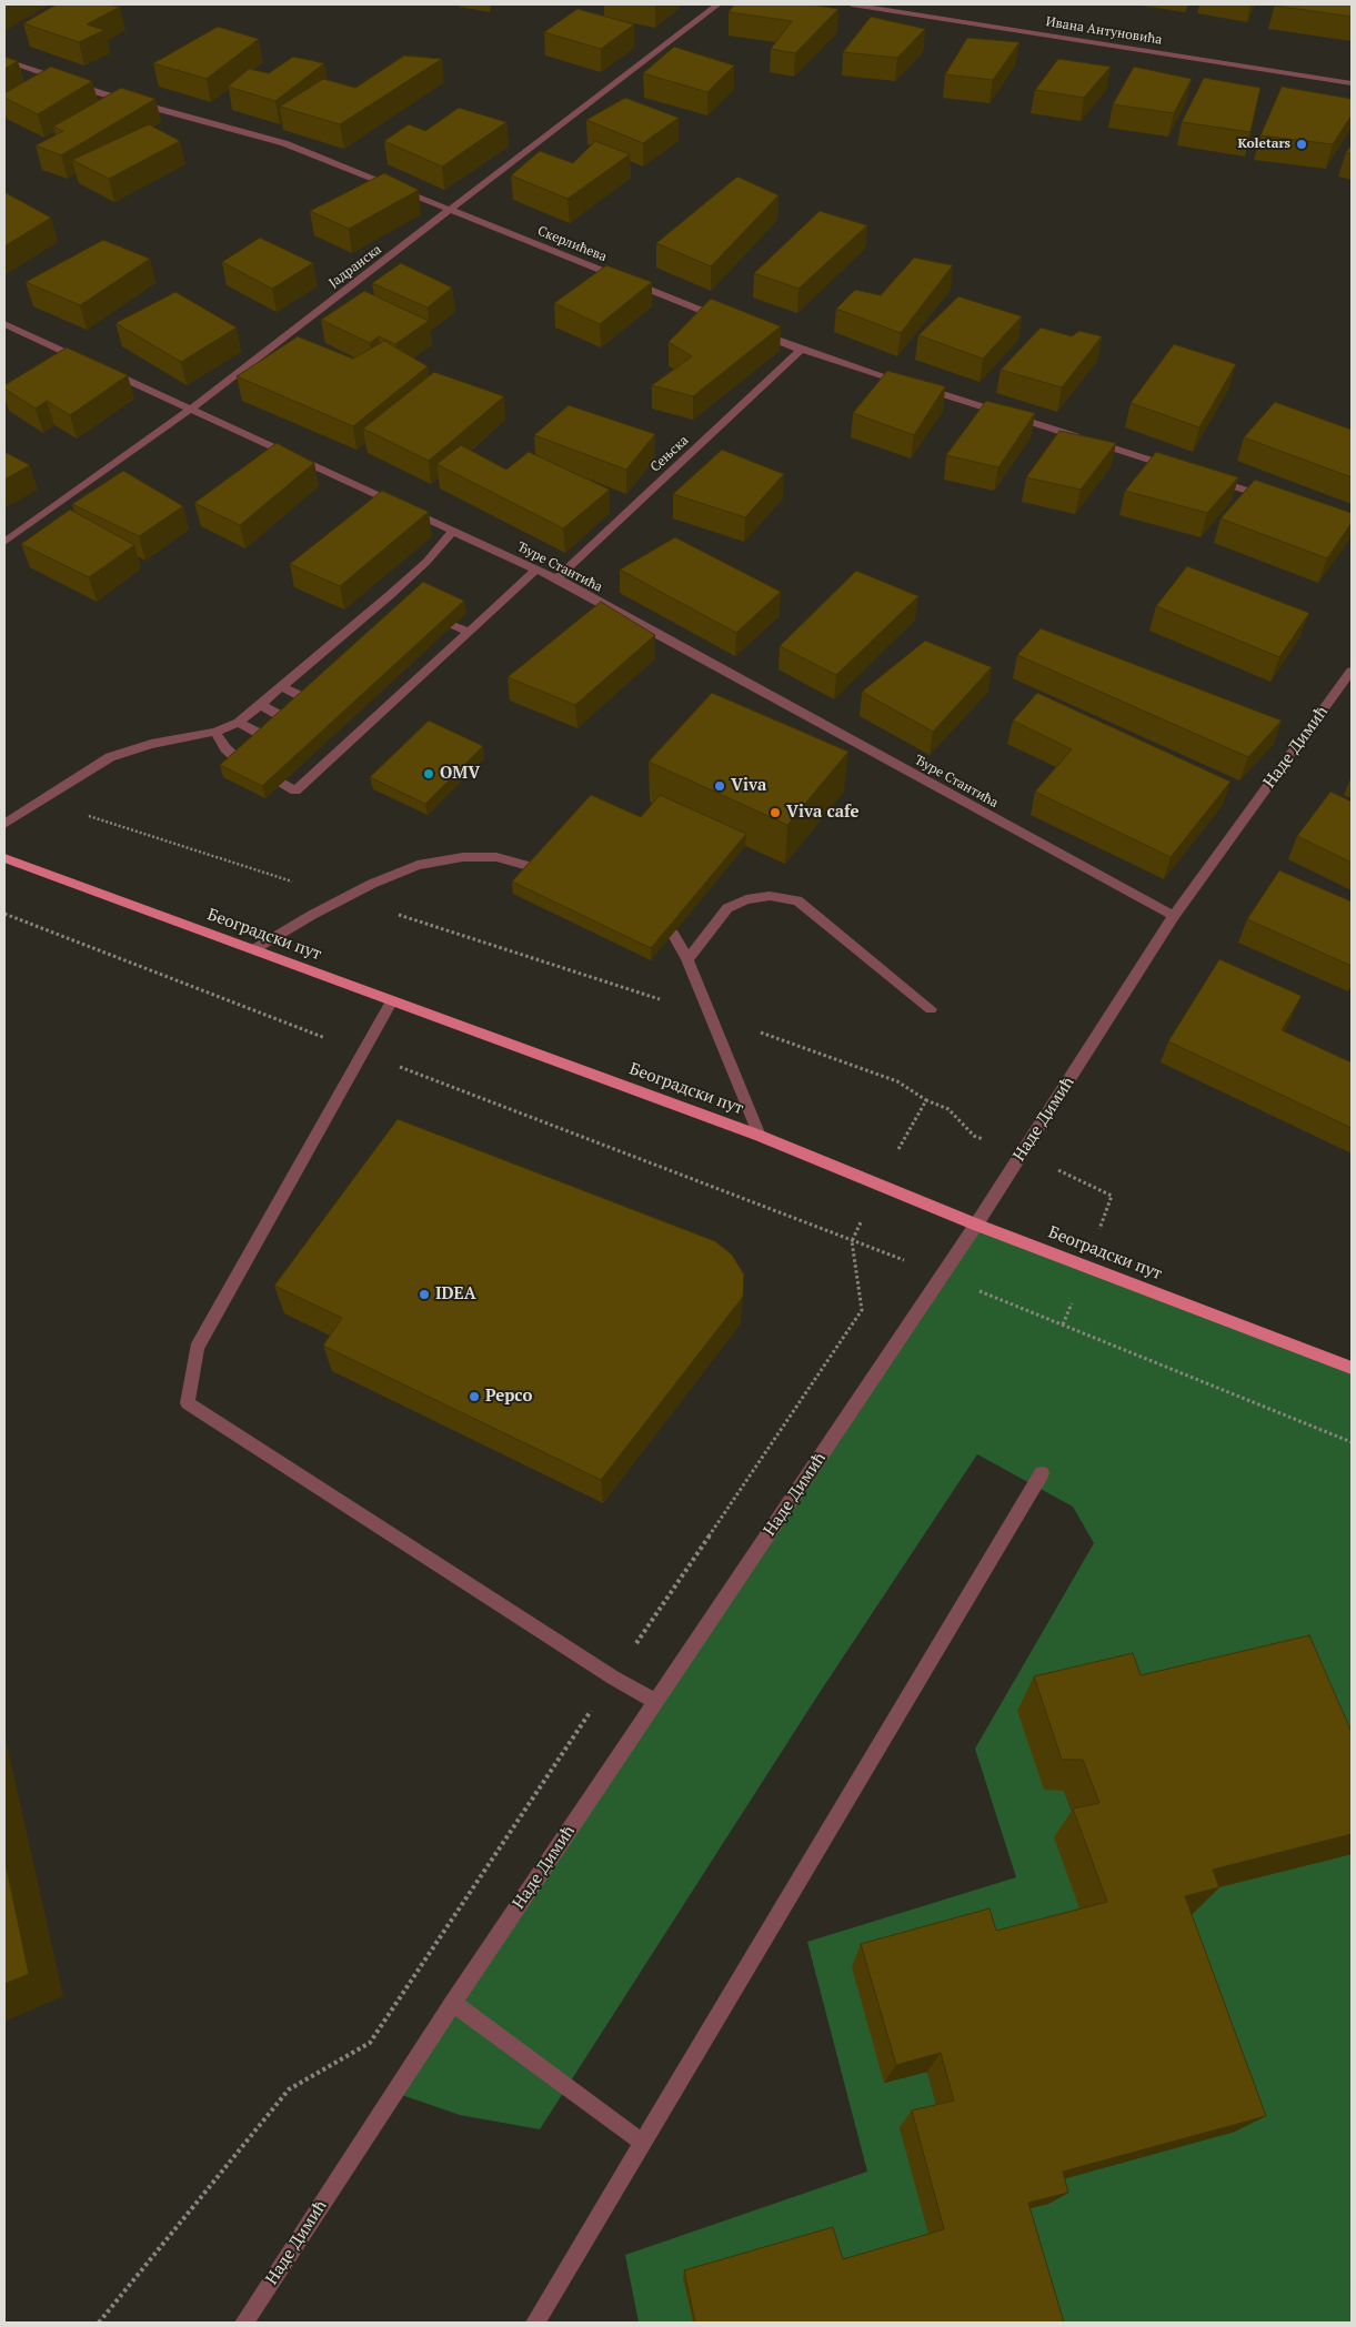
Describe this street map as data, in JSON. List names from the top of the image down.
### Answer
{
  "streets": {
    "main road": ["Београдски пут"],
    "street": [
      "Ивана Антуновића",
      "Скерлићева",
      "Јадранска",
      "Сењска",
      "Ђуре Стантића",
      "Наде Димић"
    ]
  },
  "crossings": [
    ["Скерлићева", "Јадранска"],
    ["Јадранска", "Ђуре Стантића"],
    ["Сењска", "Ђуре Стантића"],
    ["Ђуре Стантића", "Наде Димић"],
    ["Наде Димић", "Београдски пут"]
  ],
  "places": [
    "Koletars",
    "OMV",
    "Viva",
    "Viva cafe",
    "IDEA",
    "Pepco"
  ]
}
